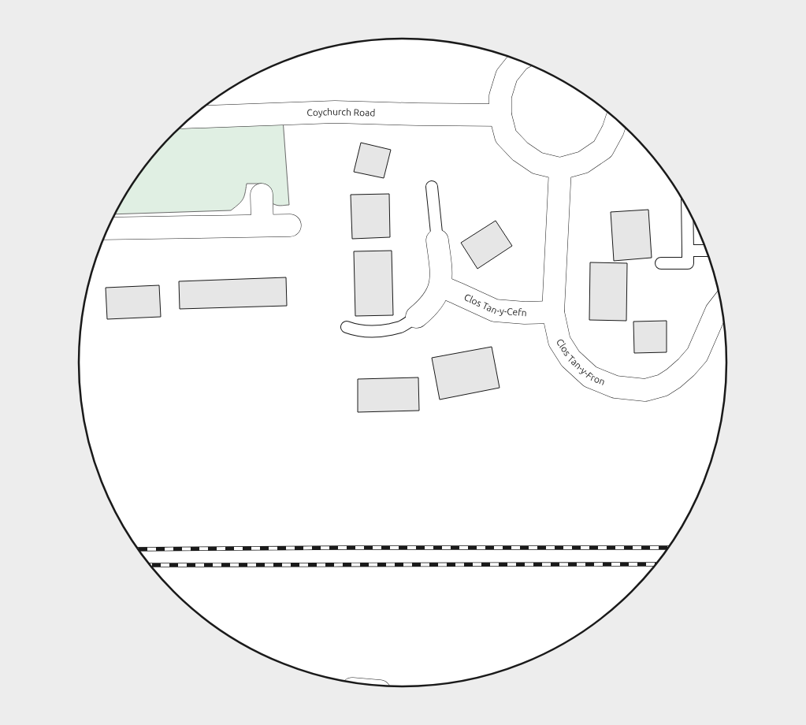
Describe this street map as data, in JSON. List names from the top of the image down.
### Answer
{
  "streets": {
    "street": ["Coychurch Road", "Clos Tan-y-Cefn", "Clos Tan-y-Fron"]
  },
  "crossings": [
    ["Clos Tan-y-Cefn", "Clos Tan-y-Fron"]
  ]
}
